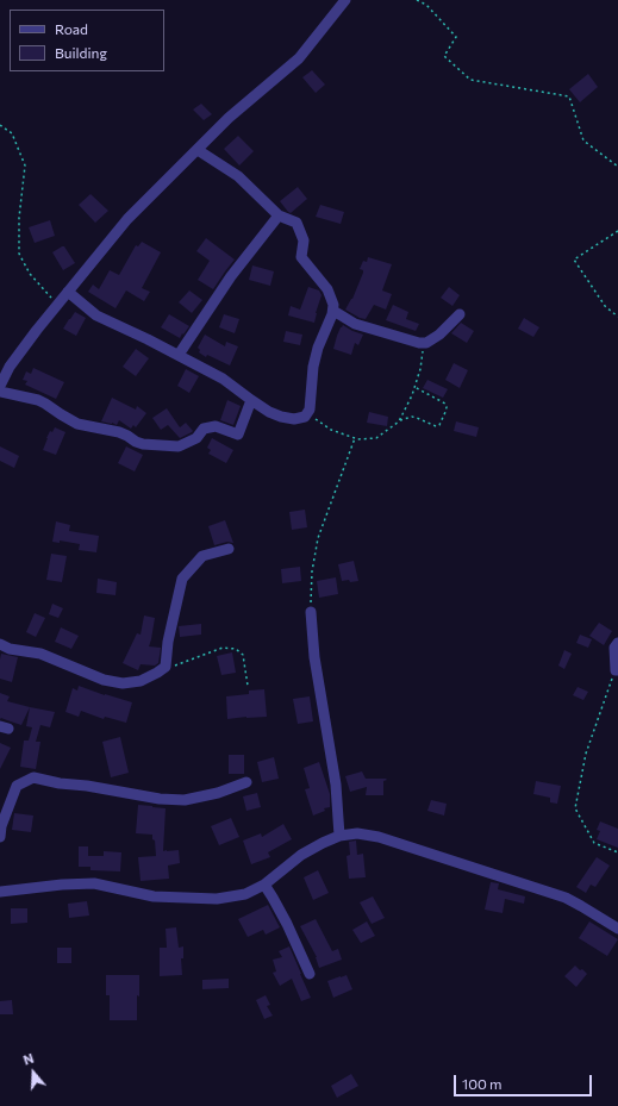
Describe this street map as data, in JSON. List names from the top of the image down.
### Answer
{
  "legend": ["Road", "Building"],
  "scale_bar": "100 m",
  "north": "top"
}
